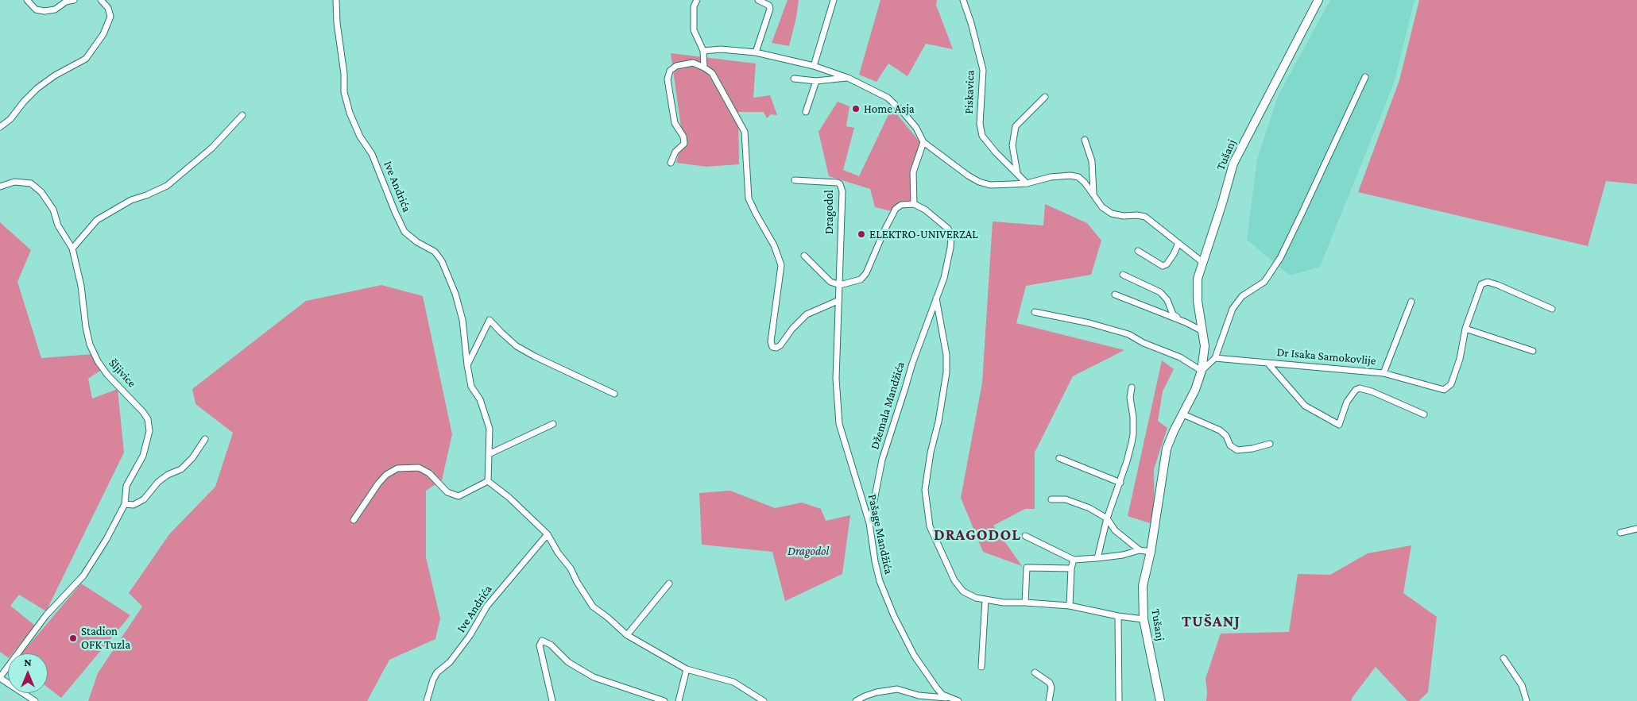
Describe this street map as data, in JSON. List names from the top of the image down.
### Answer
{
  "streets": {
    "street": [
      "Piskavica",
      "Tušanj",
      "Ive Andrića",
      "Dragodol",
      "Dr Isaka Samokovlije",
      "Šljivice",
      "Džemala Mandžića",
      "Pašage Mandžića"
    ]
  },
  "crossings": [
    ["Dragodol", "Pašage Mandžića"],
    ["Džemala Mandžića", "Pašage Mandžića"]
  ],
  "districts": ["DRAGODOL", "TUŠANJ"],
  "parks": ["Dragodol"],
  "places": ["Home Asja", "ELEKTRO-UNIVERZAL", "Stadion OFK Tuzla"],
  "north": "top"
}
